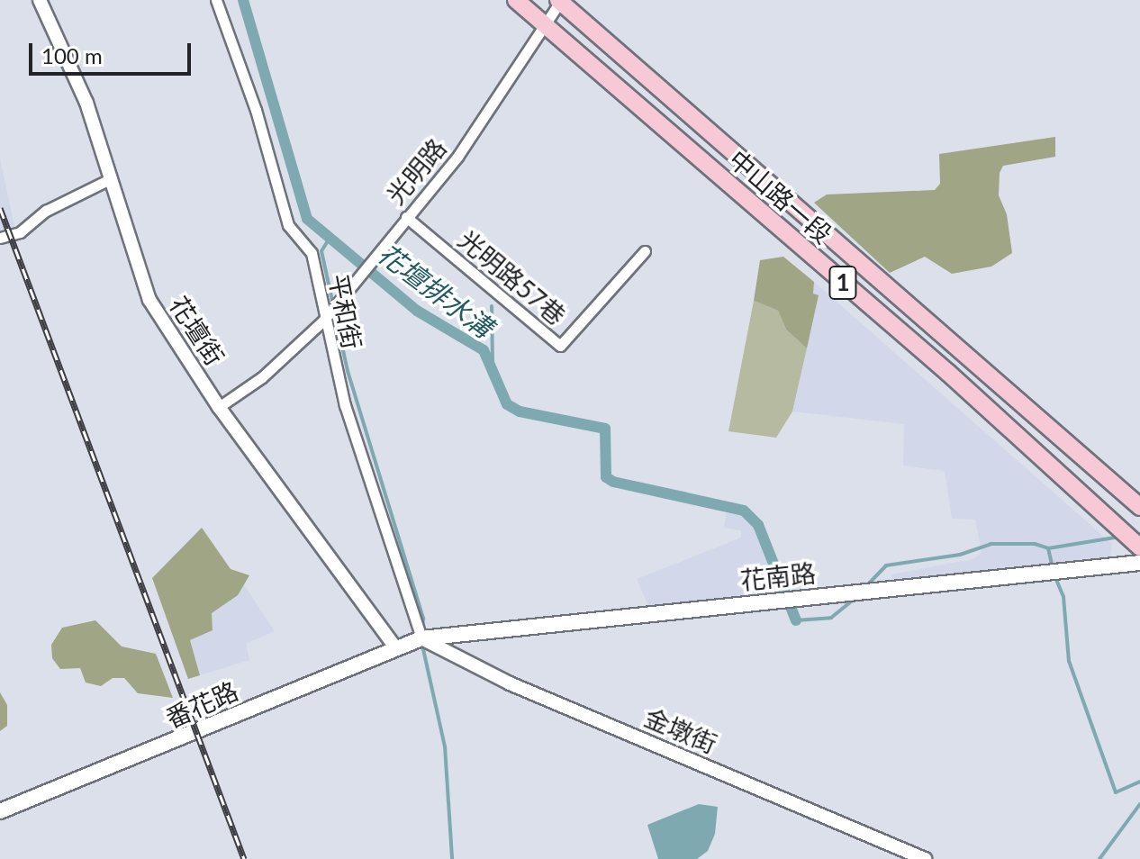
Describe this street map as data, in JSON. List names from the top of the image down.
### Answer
{
  "streets": {
    "main road": [
      "中山路一段",
      "1",
      "花南路",
      "番花路"
    ],
    "street": [
      "光明路",
      "光明路57巷",
      "平和街",
      "花壇街",
      "金墩街"
    ]
  },
  "crossings": [
    ["光明路", "中山路一段"],
    ["光明路", "光明路57巷"],
    ["光明路", "平和街"],
    ["光明路", "花壇街"],
    ["平和街", "花南路"],
    ["平和街", "番花路"],
    ["平和街", "金墩街"],
    ["花壇街", "番花路"],
    ["花南路", "番花路"],
    ["花南路", "金墩街"],
    ["番花路", "金墩街"]
  ],
  "water": ["花壇排水溝"],
  "scale_bar": "100 m"
}
